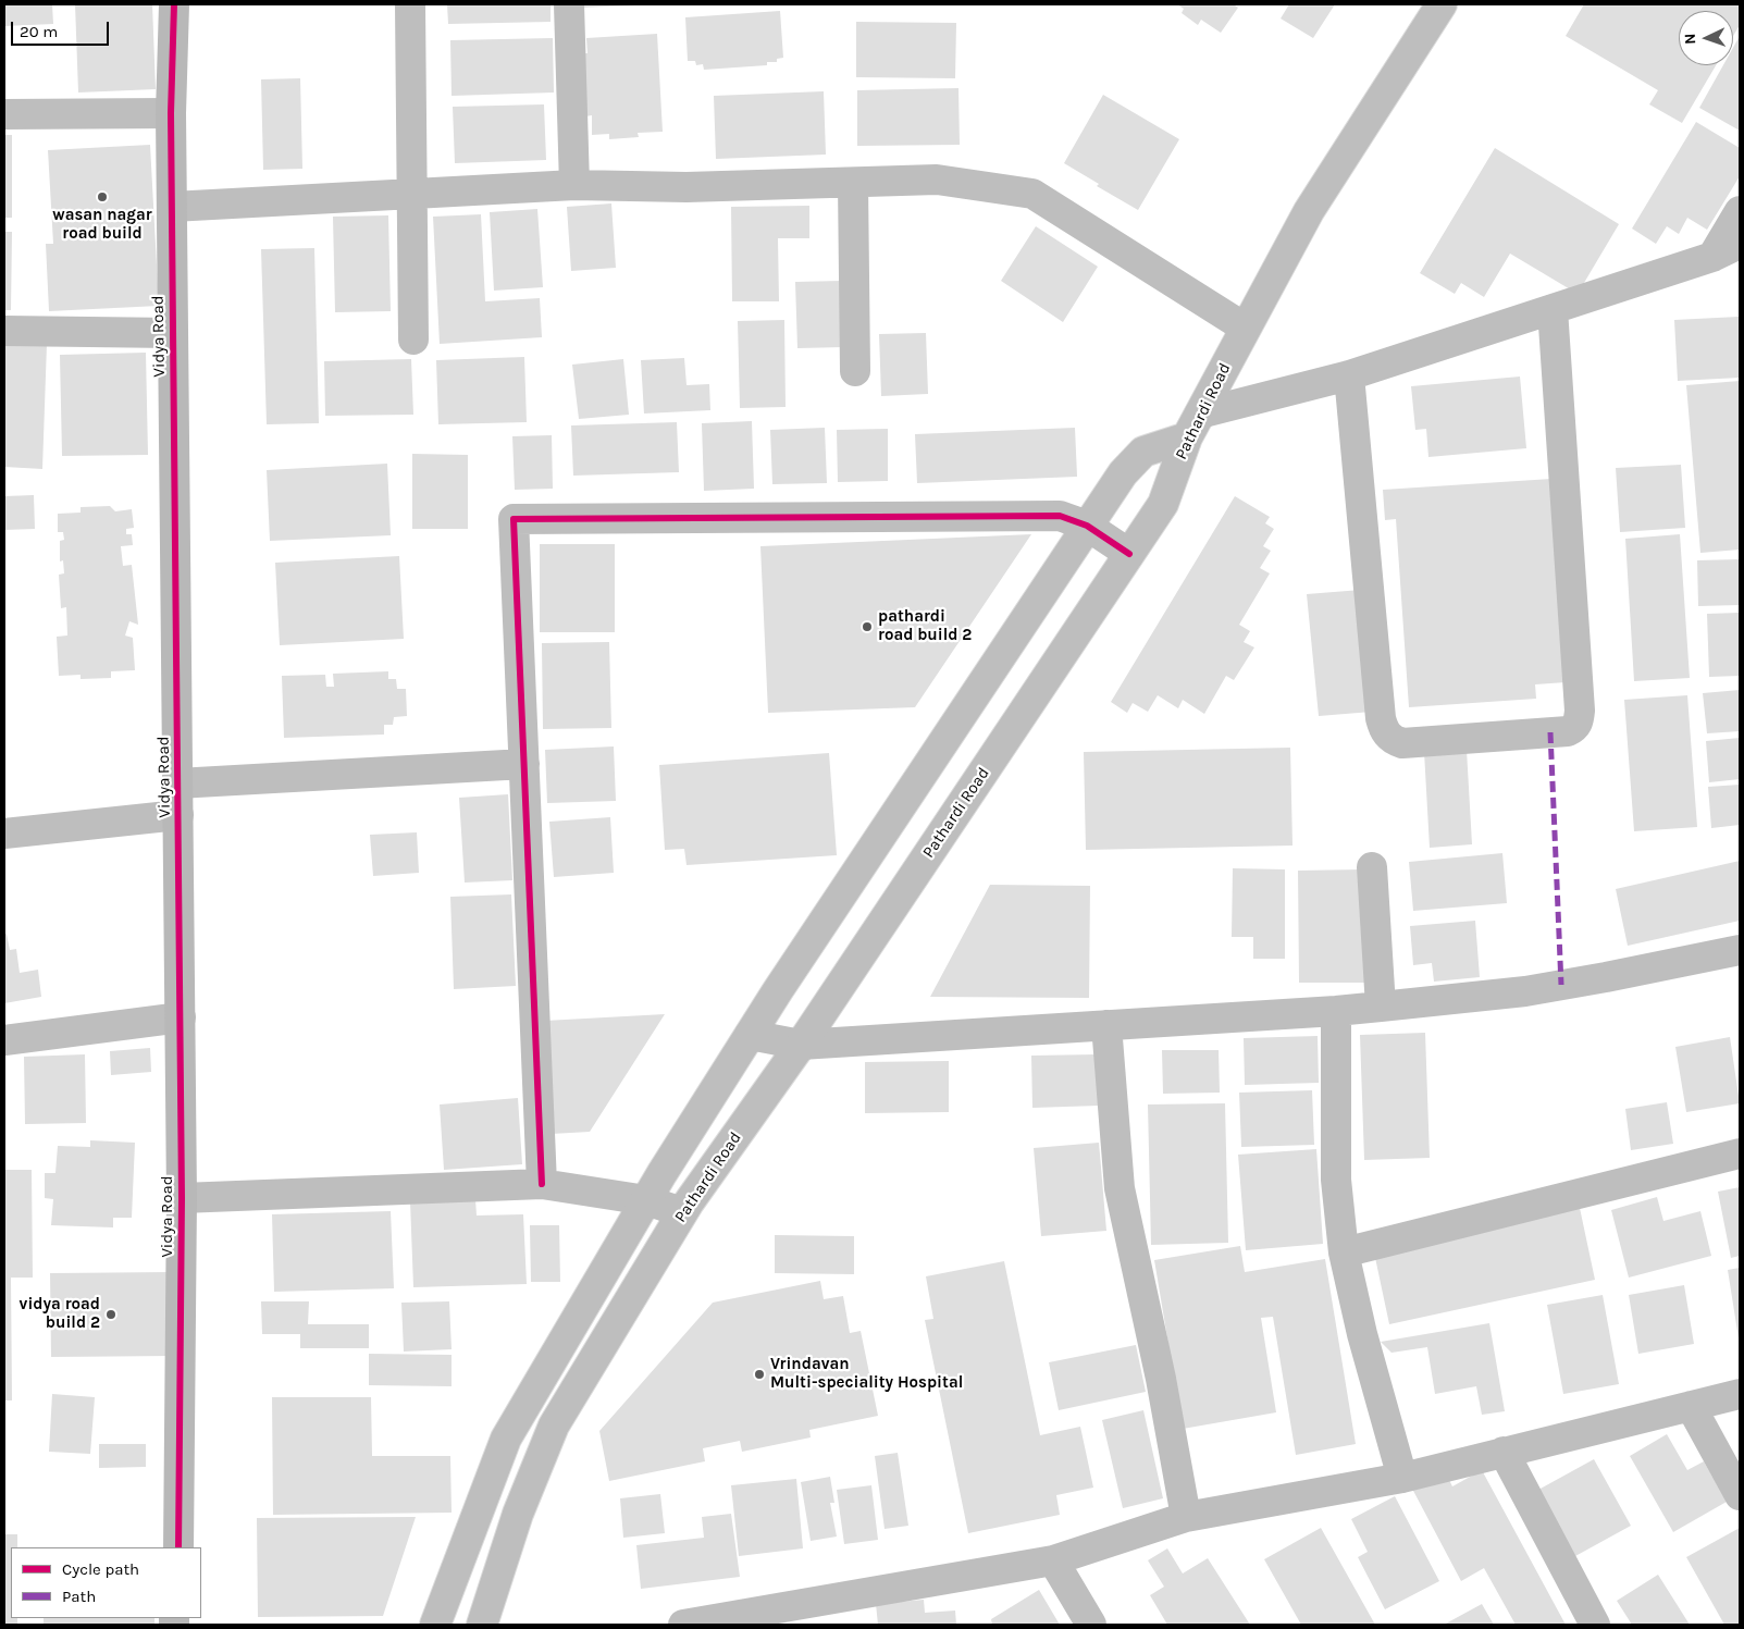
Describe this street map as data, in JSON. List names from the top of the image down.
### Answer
{
  "streets": {
    "street": ["Vidya Road", "Pathardi Road"]
  },
  "places": [
    "wasan nagar road build",
    "pathardi road build 2",
    "vidya road build 2",
    "Vrindavan Multi-speciality Hospital"
  ],
  "legend": ["Cycle path", "Path"],
  "scale_bar": "20 m",
  "north": "left"
}
